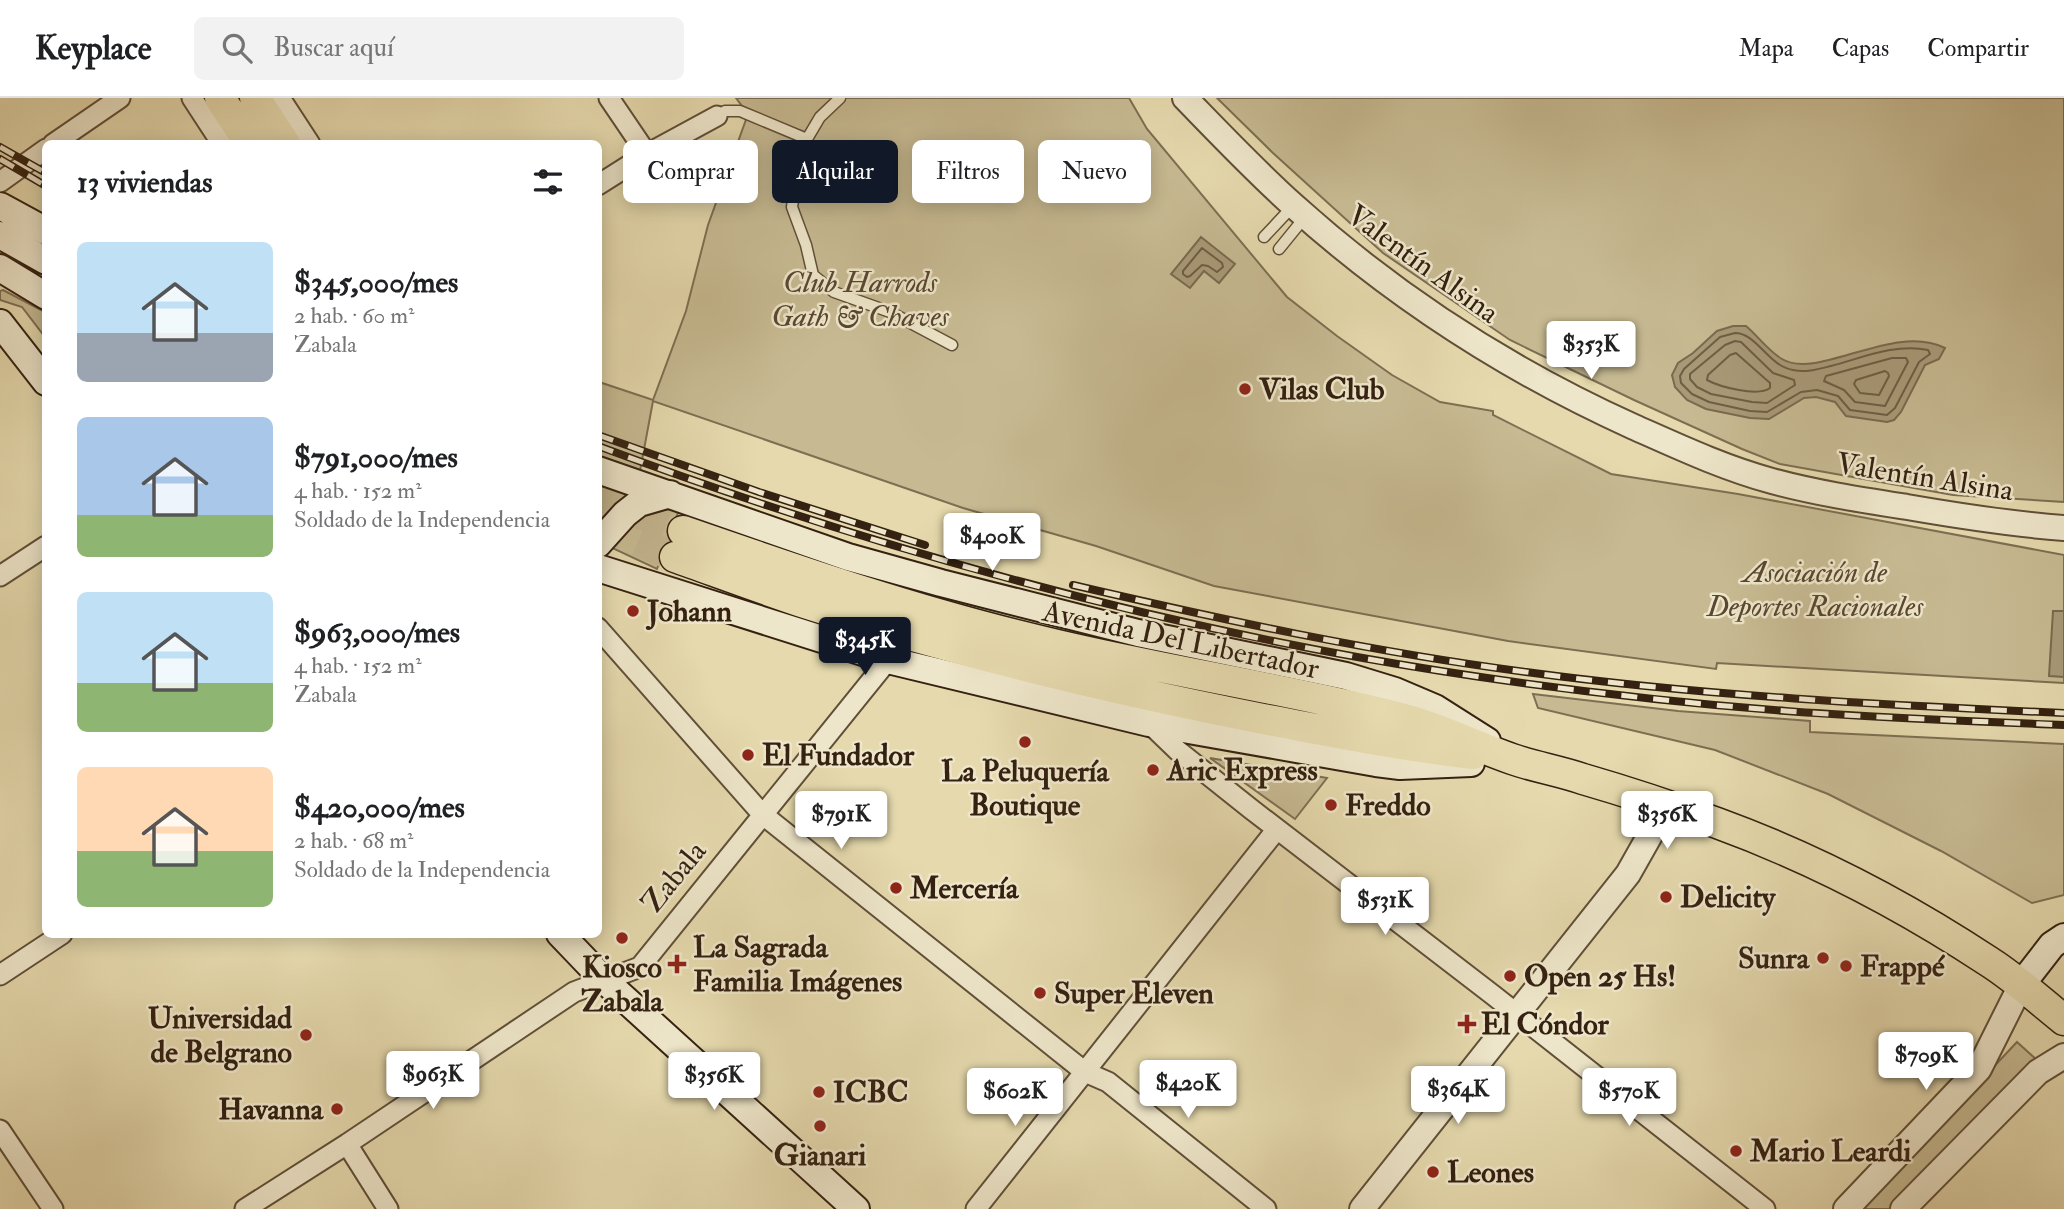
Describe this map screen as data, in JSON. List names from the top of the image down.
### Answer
{
  "streets": {
    "main road": ["Avenida Del Libertador"],
    "street": ["Valentín Alsina", "Zabala"]
  },
  "crossings": [
    ["Avenida Del Libertador", "Zabala"]
  ],
  "parks": ["Club Harrods Gath & Chaves", "Asociación de Deportes Racionales"],
  "places": {
    "other": [
      "Vilas Club",
      "Johann",
      "La Peluquería Boutique",
      "El Fundador",
      "Aric Express",
      "Freddo",
      "Mercería",
      "Delicity",
      "Kiosco Zabala",
      "Sunra",
      "Frappé",
      "Open 25 Hs!",
      "Super Eleven",
      "Universidad de Belgrano",
      "ICBC",
      "Havanna",
      "Gianari",
      "Mario Leardi",
      "Leones"
    ],
    "health": ["La Sagrada Familia Imágenes", "El Cóndor"]
  },
  "page": {
    "header": "Keyplace",
    "search": "Buscar aquí",
    "nav": ["Mapa", "Capas", "Compartir"],
    "chip": [
      "Comprar",
      "Alquilar",
      "Filtros",
      "Nuevo"
    ],
    "heading": "13 viviendas",
    "list": [
      {
        "name": "$345,000/mes",
        "note": "2 hab. · 60 m² · Zabala"
      },
      {
        "name": "$791,000/mes",
        "note": "4 hab. · 152 m² · Soldado de la Independencia"
      },
      {
        "name": "$963,000/mes",
        "note": "4 hab. · 152 m² · Zabala"
      },
      {
        "name": "$420,000/mes",
        "note": "2 hab. · 68 m² · Soldado de la Independencia"
      }
    ],
    "price": [
      "$353K",
      "$400K",
      "$345K",
      "$791K",
      "$356K",
      "$531K",
      "$709K",
      "$963K",
      "$356K",
      "$420K",
      "$364K",
      "$602K",
      "$570K"
    ]
  }
}
